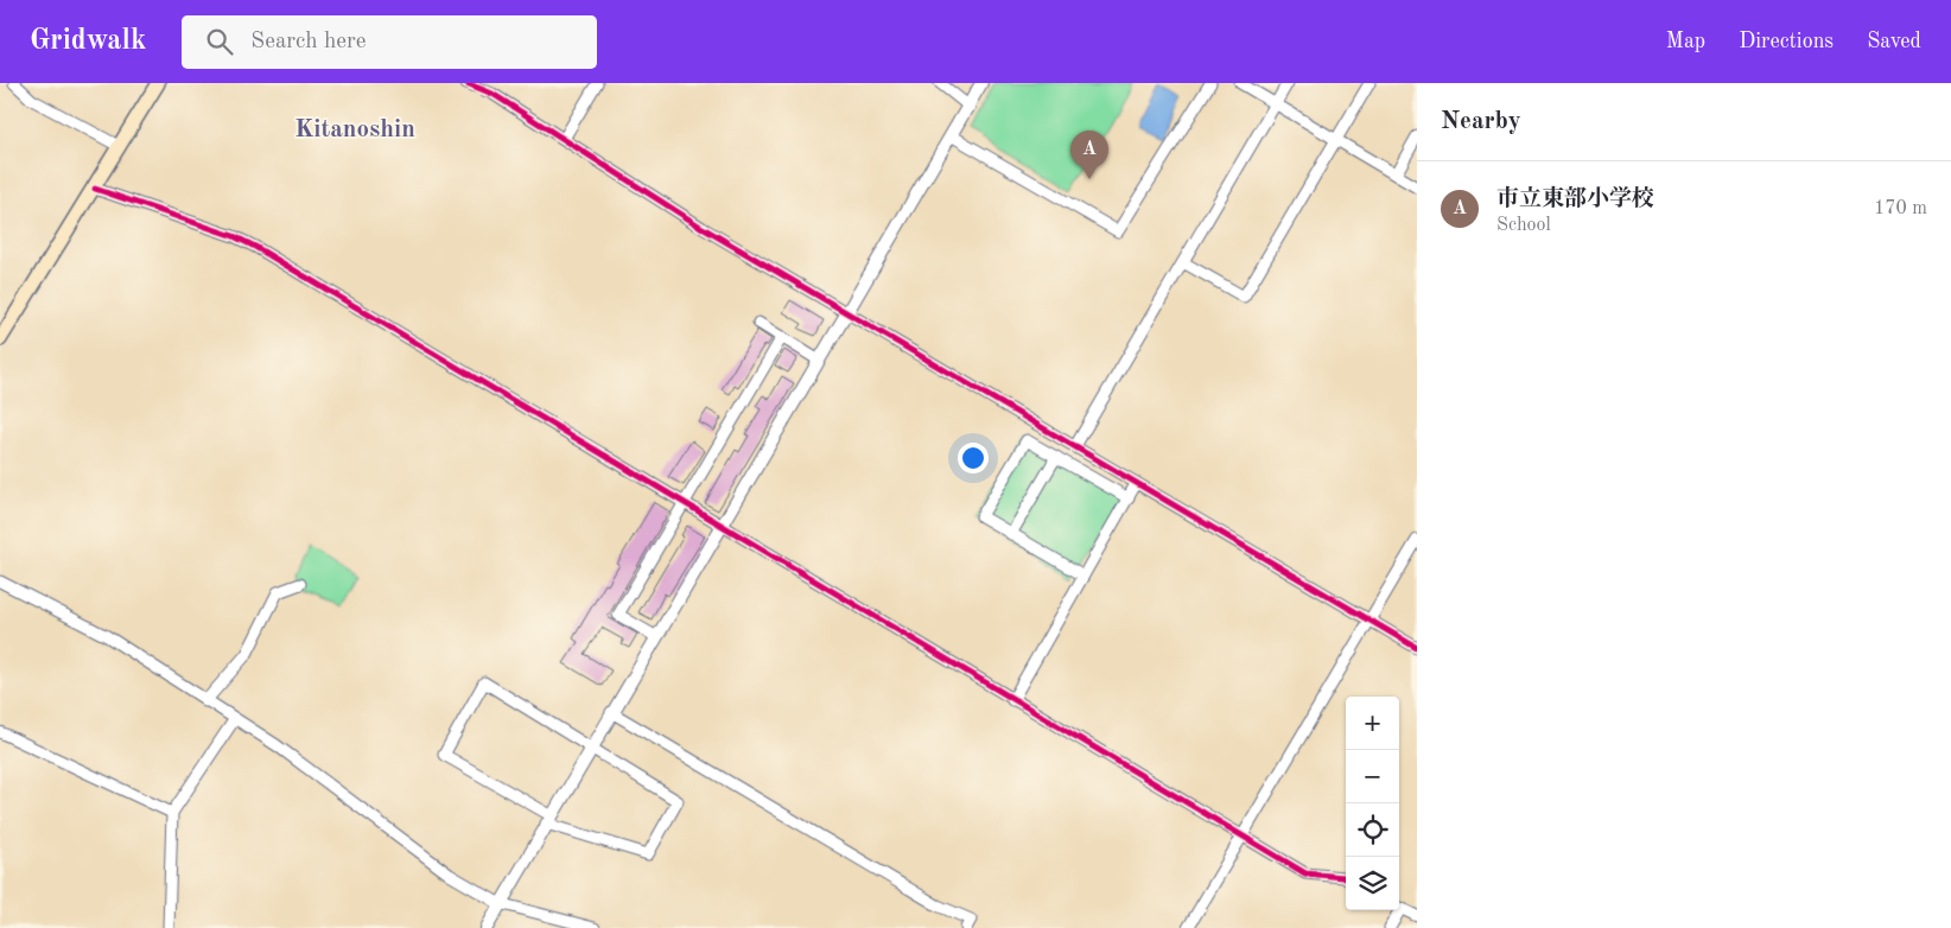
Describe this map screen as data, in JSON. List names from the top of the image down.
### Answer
{
  "districts": ["Kitanoshin"],
  "page": {
    "header": "Gridwalk",
    "search": "Search here",
    "nav": ["Map", "Directions", "Saved"],
    "heading": "Nearby",
    "pins": "A",
    "list": [
      {
        "mark": "A",
        "name": "市立東部小学校",
        "note": "School",
        "value": "170 m"
      }
    ],
    "map_buttons": ["+", "−"]
  }
}
